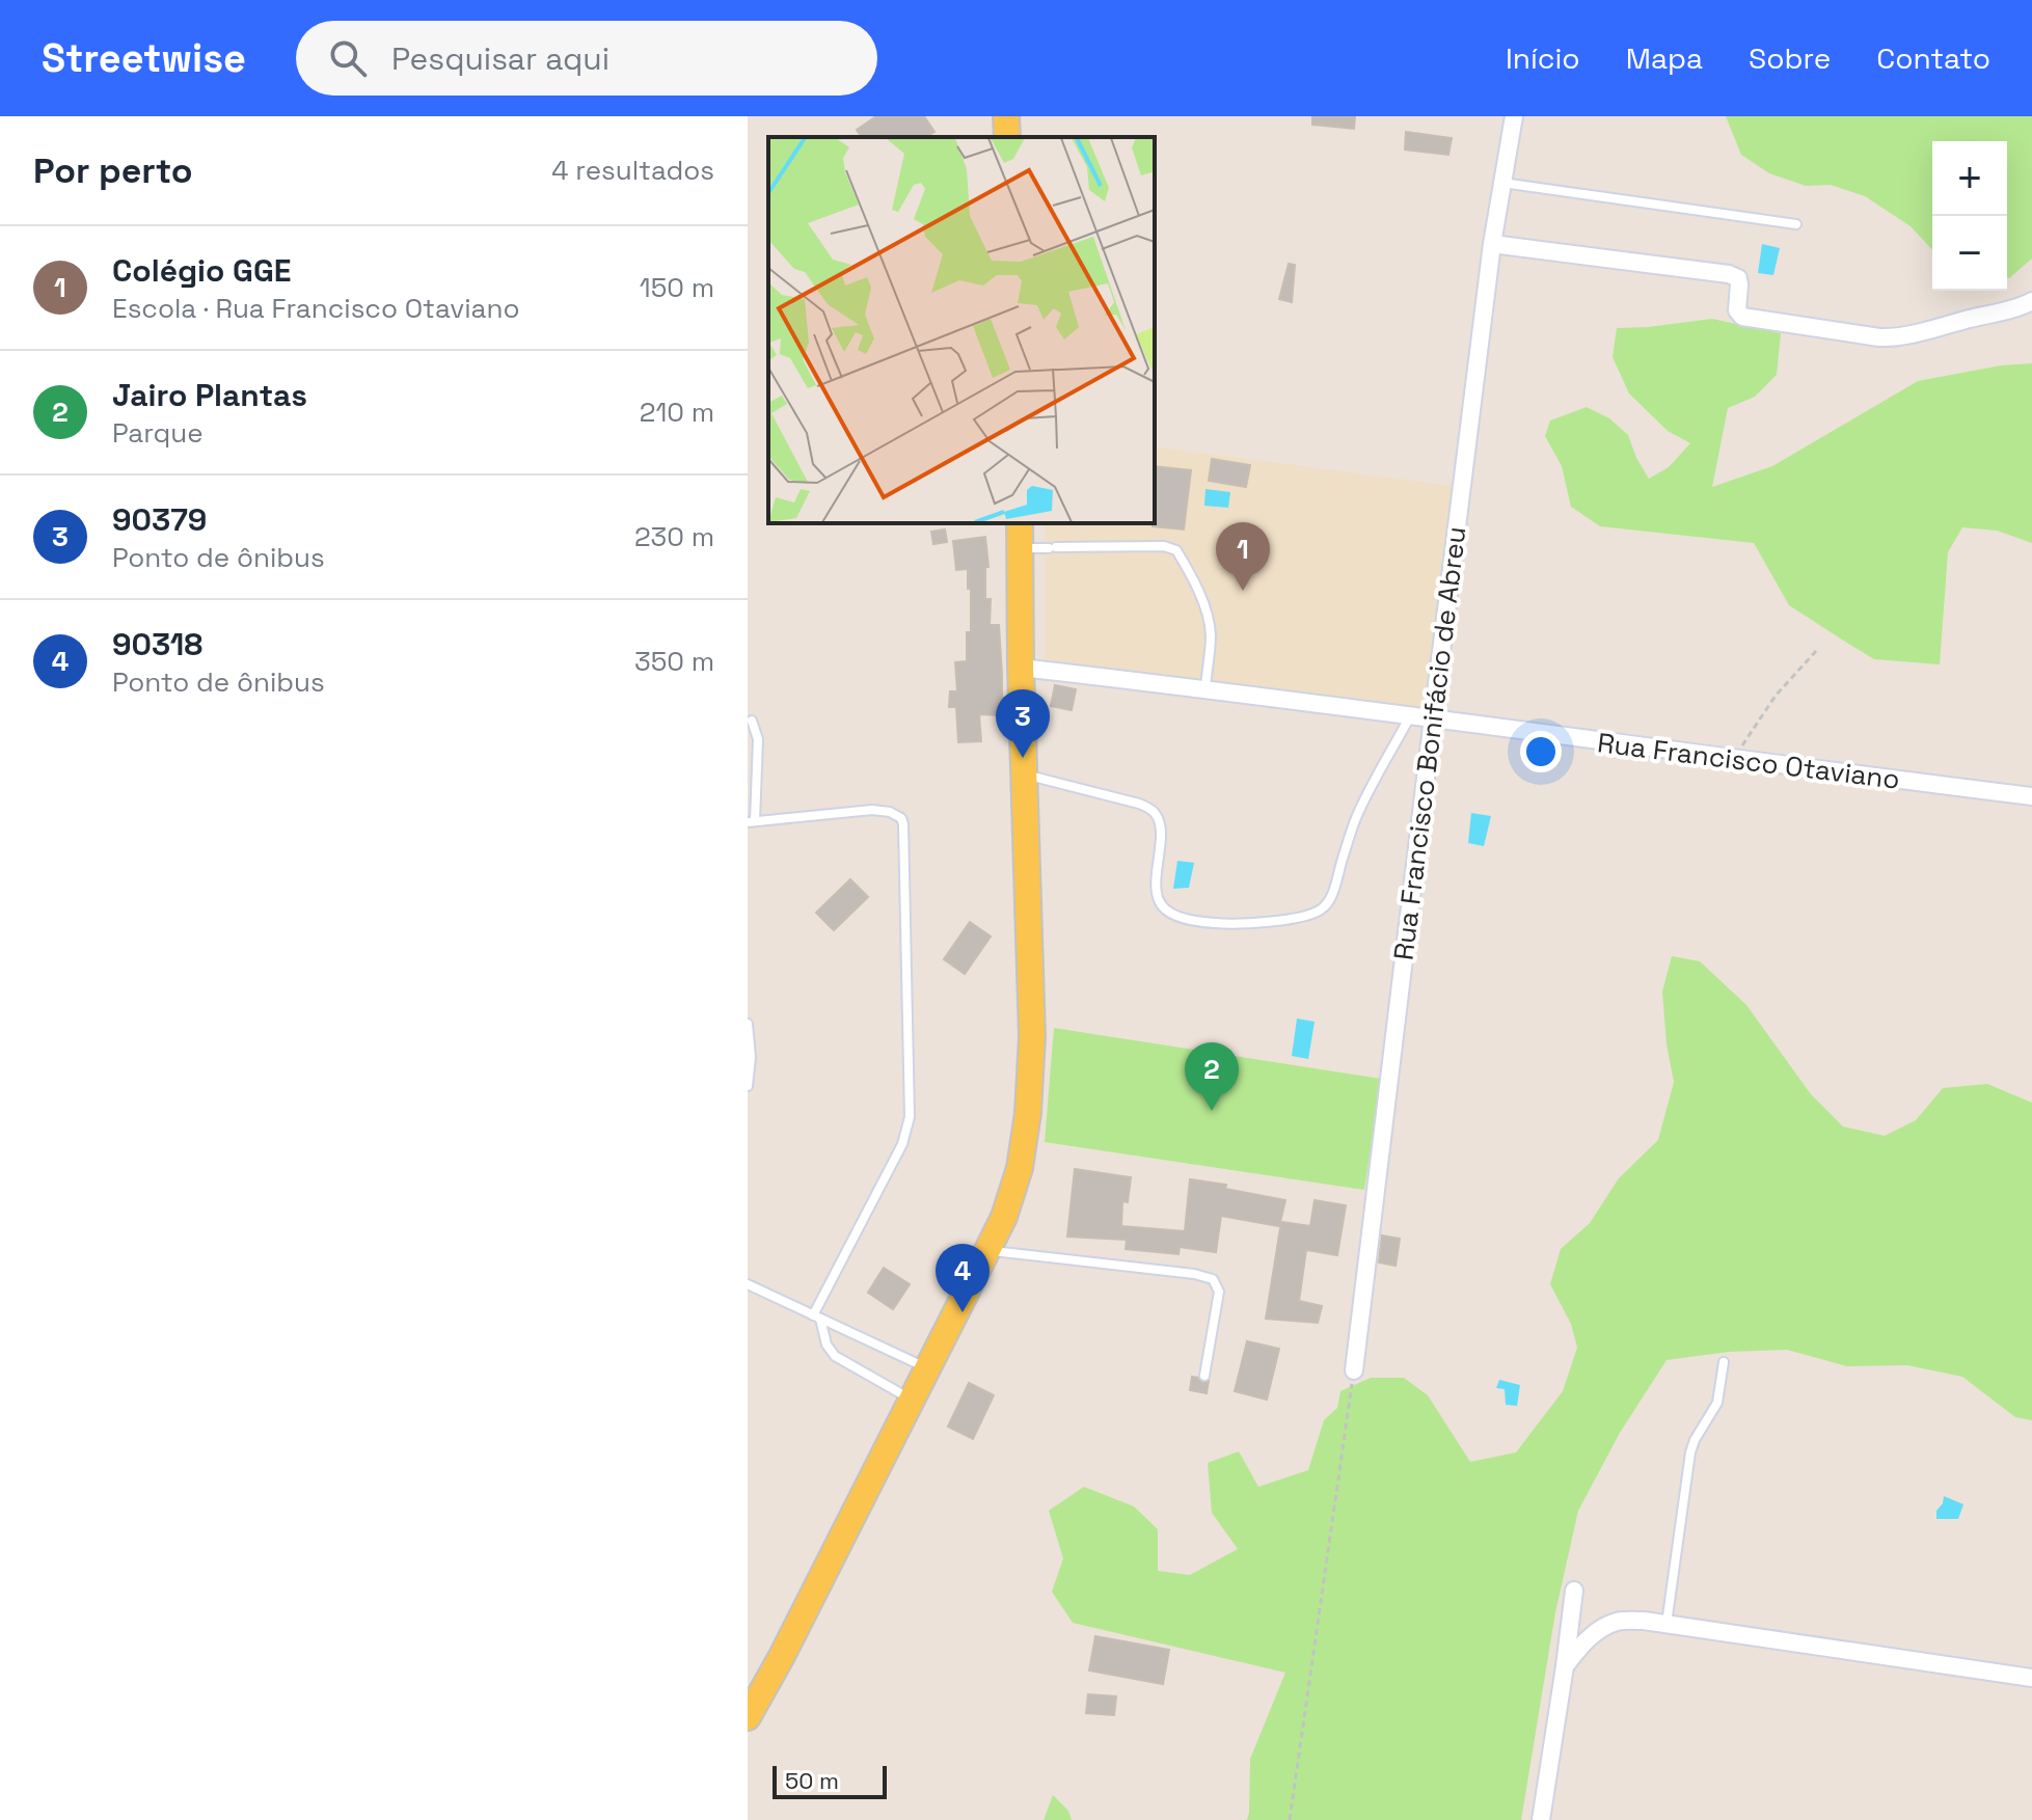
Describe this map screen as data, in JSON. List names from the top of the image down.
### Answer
{
  "streets": {
    "street": ["Rua Francisco Bonifácio de Abreu", "Rua Francisco Otaviano"]
  },
  "crossings": [
    ["Rua Francisco Bonifácio de Abreu", "Rua Francisco Otaviano"]
  ],
  "scale_bar": "50 m",
  "page": {
    "header": "Streetwise",
    "search": "Pesquisar aqui",
    "nav": [
      "Início",
      "Mapa",
      "Sobre",
      "Contato"
    ],
    "heading": ["Por perto", "4 resultados"],
    "map_buttons": ["+", "−"],
    "list": [
      {
        "mark": "1",
        "name": "Colégio GGE",
        "note": "Escola · Rua Francisco Otaviano",
        "value": "150 m"
      },
      {
        "mark": "2",
        "name": "Jairo Plantas",
        "note": "Parque",
        "value": "210 m"
      },
      {
        "mark": "3",
        "name": "90379",
        "note": "Ponto de ônibus",
        "value": "230 m"
      },
      {
        "mark": "4",
        "name": "90318",
        "note": "Ponto de ônibus",
        "value": "350 m"
      }
    ],
    "pins": [
      "1",
      "3",
      "2",
      "4"
    ],
    "scale": "50 m"
  }
}
